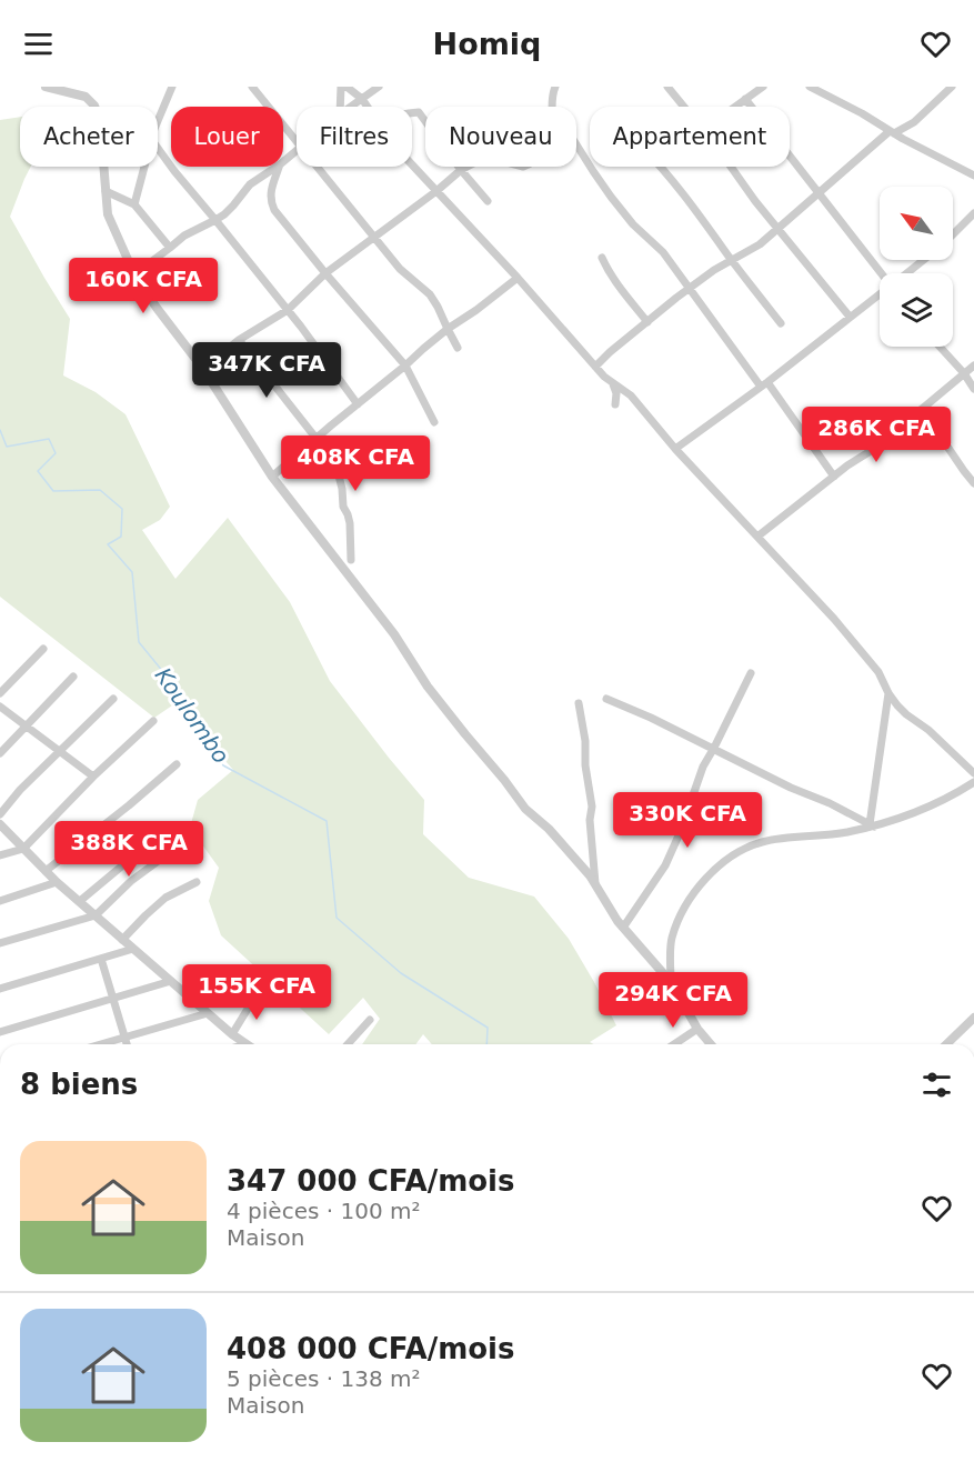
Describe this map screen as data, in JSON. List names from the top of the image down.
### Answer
{
  "water": ["Koulombo"],
  "north": "top left",
  "page": {
    "header": "Homiq",
    "chip": [
      "Acheter",
      "Louer",
      "Filtres",
      "Nouveau",
      "Appartement"
    ],
    "price": [
      "160K CFA",
      "347K CFA",
      "286K CFA",
      "408K CFA",
      "330K CFA",
      "388K CFA",
      "155K CFA",
      "294K CFA"
    ],
    "heading": "8 biens",
    "list": [
      {
        "name": "347 000 CFA/mois",
        "note": "4 pièces · 100 m² · Maison"
      },
      {
        "name": "408 000 CFA/mois",
        "note": "5 pièces · 138 m² · Maison"
      }
    ]
  }
}
